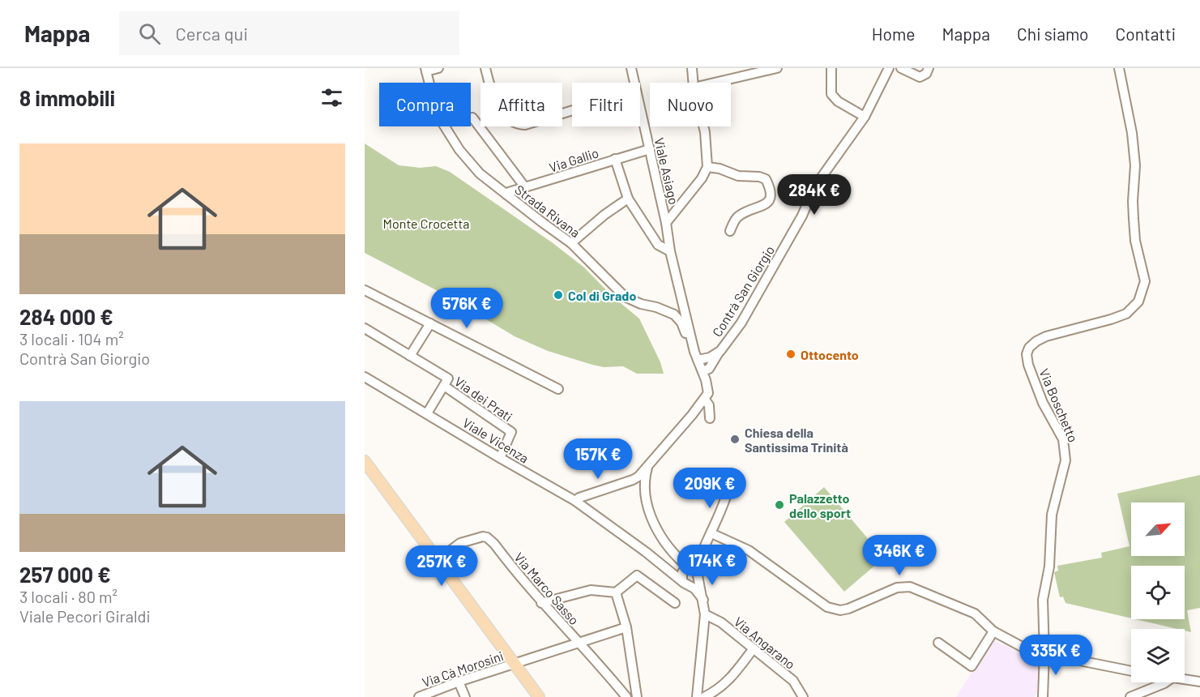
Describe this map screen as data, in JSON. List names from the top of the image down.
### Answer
{
  "streets": {
    "street": [
      "Via Gallio",
      "Viale Asiago",
      "Strada Rivana",
      "Contrà San Giorgio",
      "Via dei Prati",
      "Via Boschetto",
      "Viale Vicenza",
      "Via Marco Sasso",
      "Via Angarano",
      "Via Cà Morosini"
    ]
  },
  "crossings": [
    ["Via Gallio", "Viale Asiago"],
    ["Via Gallio", "Strada Rivana"],
    ["Viale Asiago", "Strada Rivana"],
    ["Via dei Prati", "Viale Vicenza"],
    ["Via Marco Sasso", "Via Cà Morosini"]
  ],
  "parks": ["Monte Crocetta"],
  "places": [
    "Col di Grado",
    "Ottocento",
    "Chiesa della Santissima Trinità",
    "Palazzetto dello sport"
  ],
  "north": "top right",
  "page": {
    "header": "Mappa",
    "search": "Cerca qui",
    "nav": [
      "Home",
      "Mappa",
      "Chi siamo",
      "Contatti"
    ],
    "heading": "8 immobili",
    "chip": [
      "Compra",
      "Affitta",
      "Filtri",
      "Nuovo"
    ],
    "list": [
      {
        "name": "284 000 €",
        "note": "3 locali · 104 m² · Contrà San Giorgio"
      },
      {
        "name": "257 000 €",
        "note": "3 locali · 80 m² · Viale Pecori Giraldi"
      }
    ],
    "price": [
      "284K €",
      "576K €",
      "157K €",
      "209K €",
      "346K €",
      "174K €",
      "257K €",
      "335K €"
    ]
  }
}
